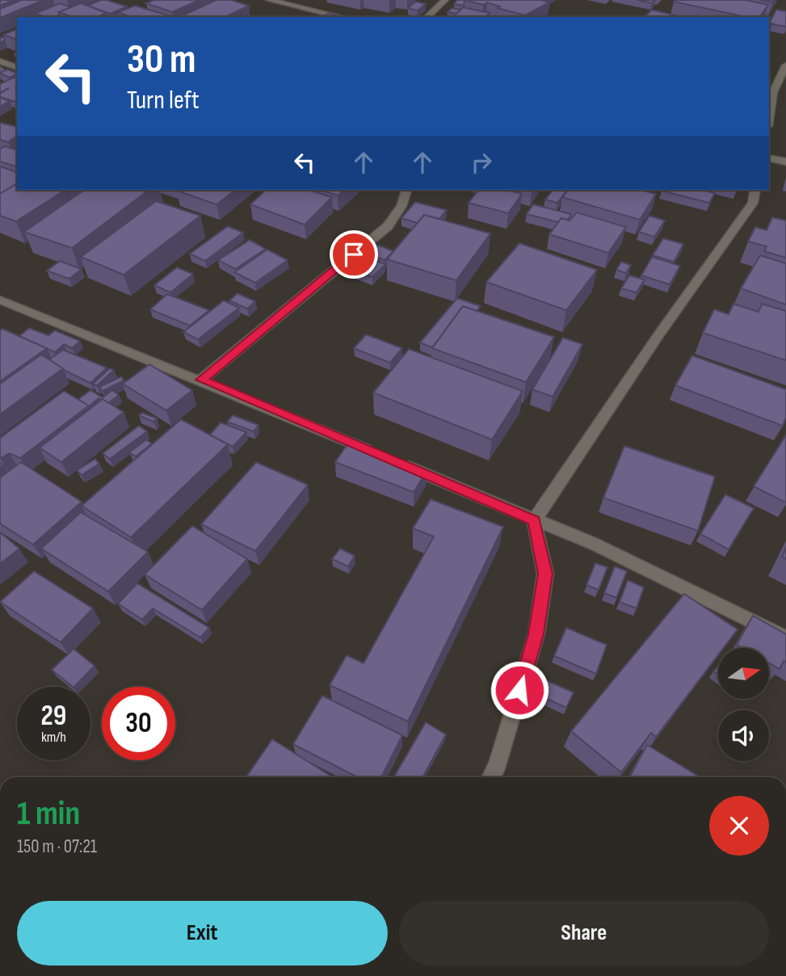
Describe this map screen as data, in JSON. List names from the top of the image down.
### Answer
{
  "north": "right",
  "page": {
    "turn": ["30 m", "Turn left"],
    "speed": "29 km/h",
    "limit": "30",
    "heading": ["1 min", "150 m · 07:21"],
    "buttons": ["Exit", "Share"]
  }
}
